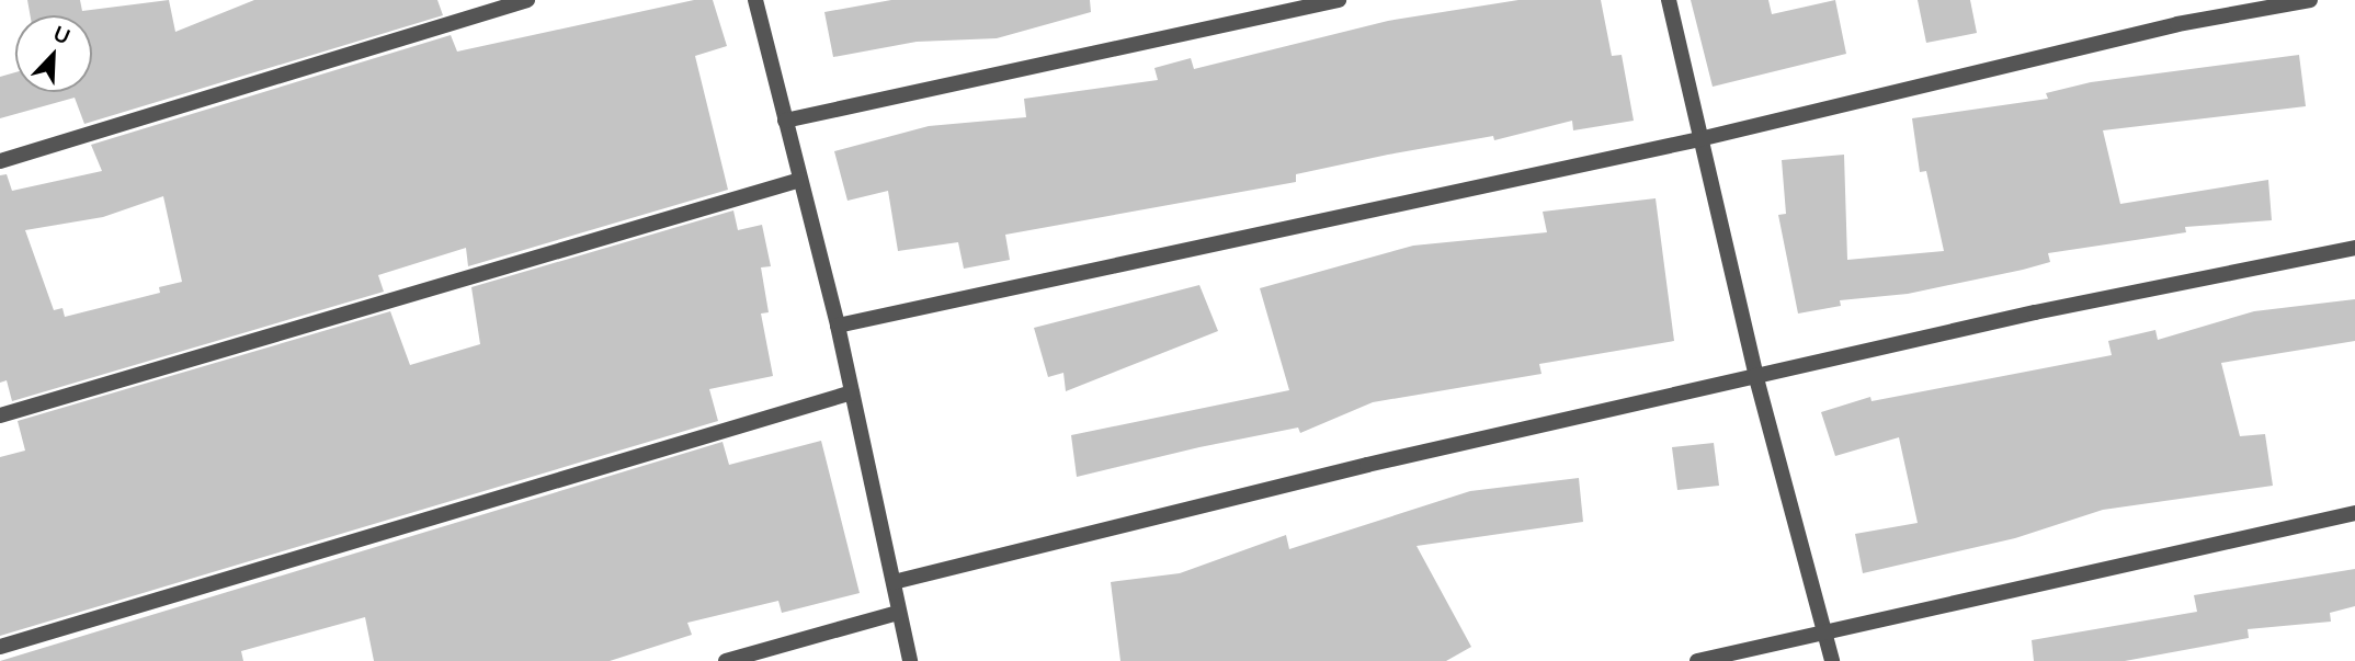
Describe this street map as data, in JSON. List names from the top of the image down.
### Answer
{
  "north": "top right"
}
